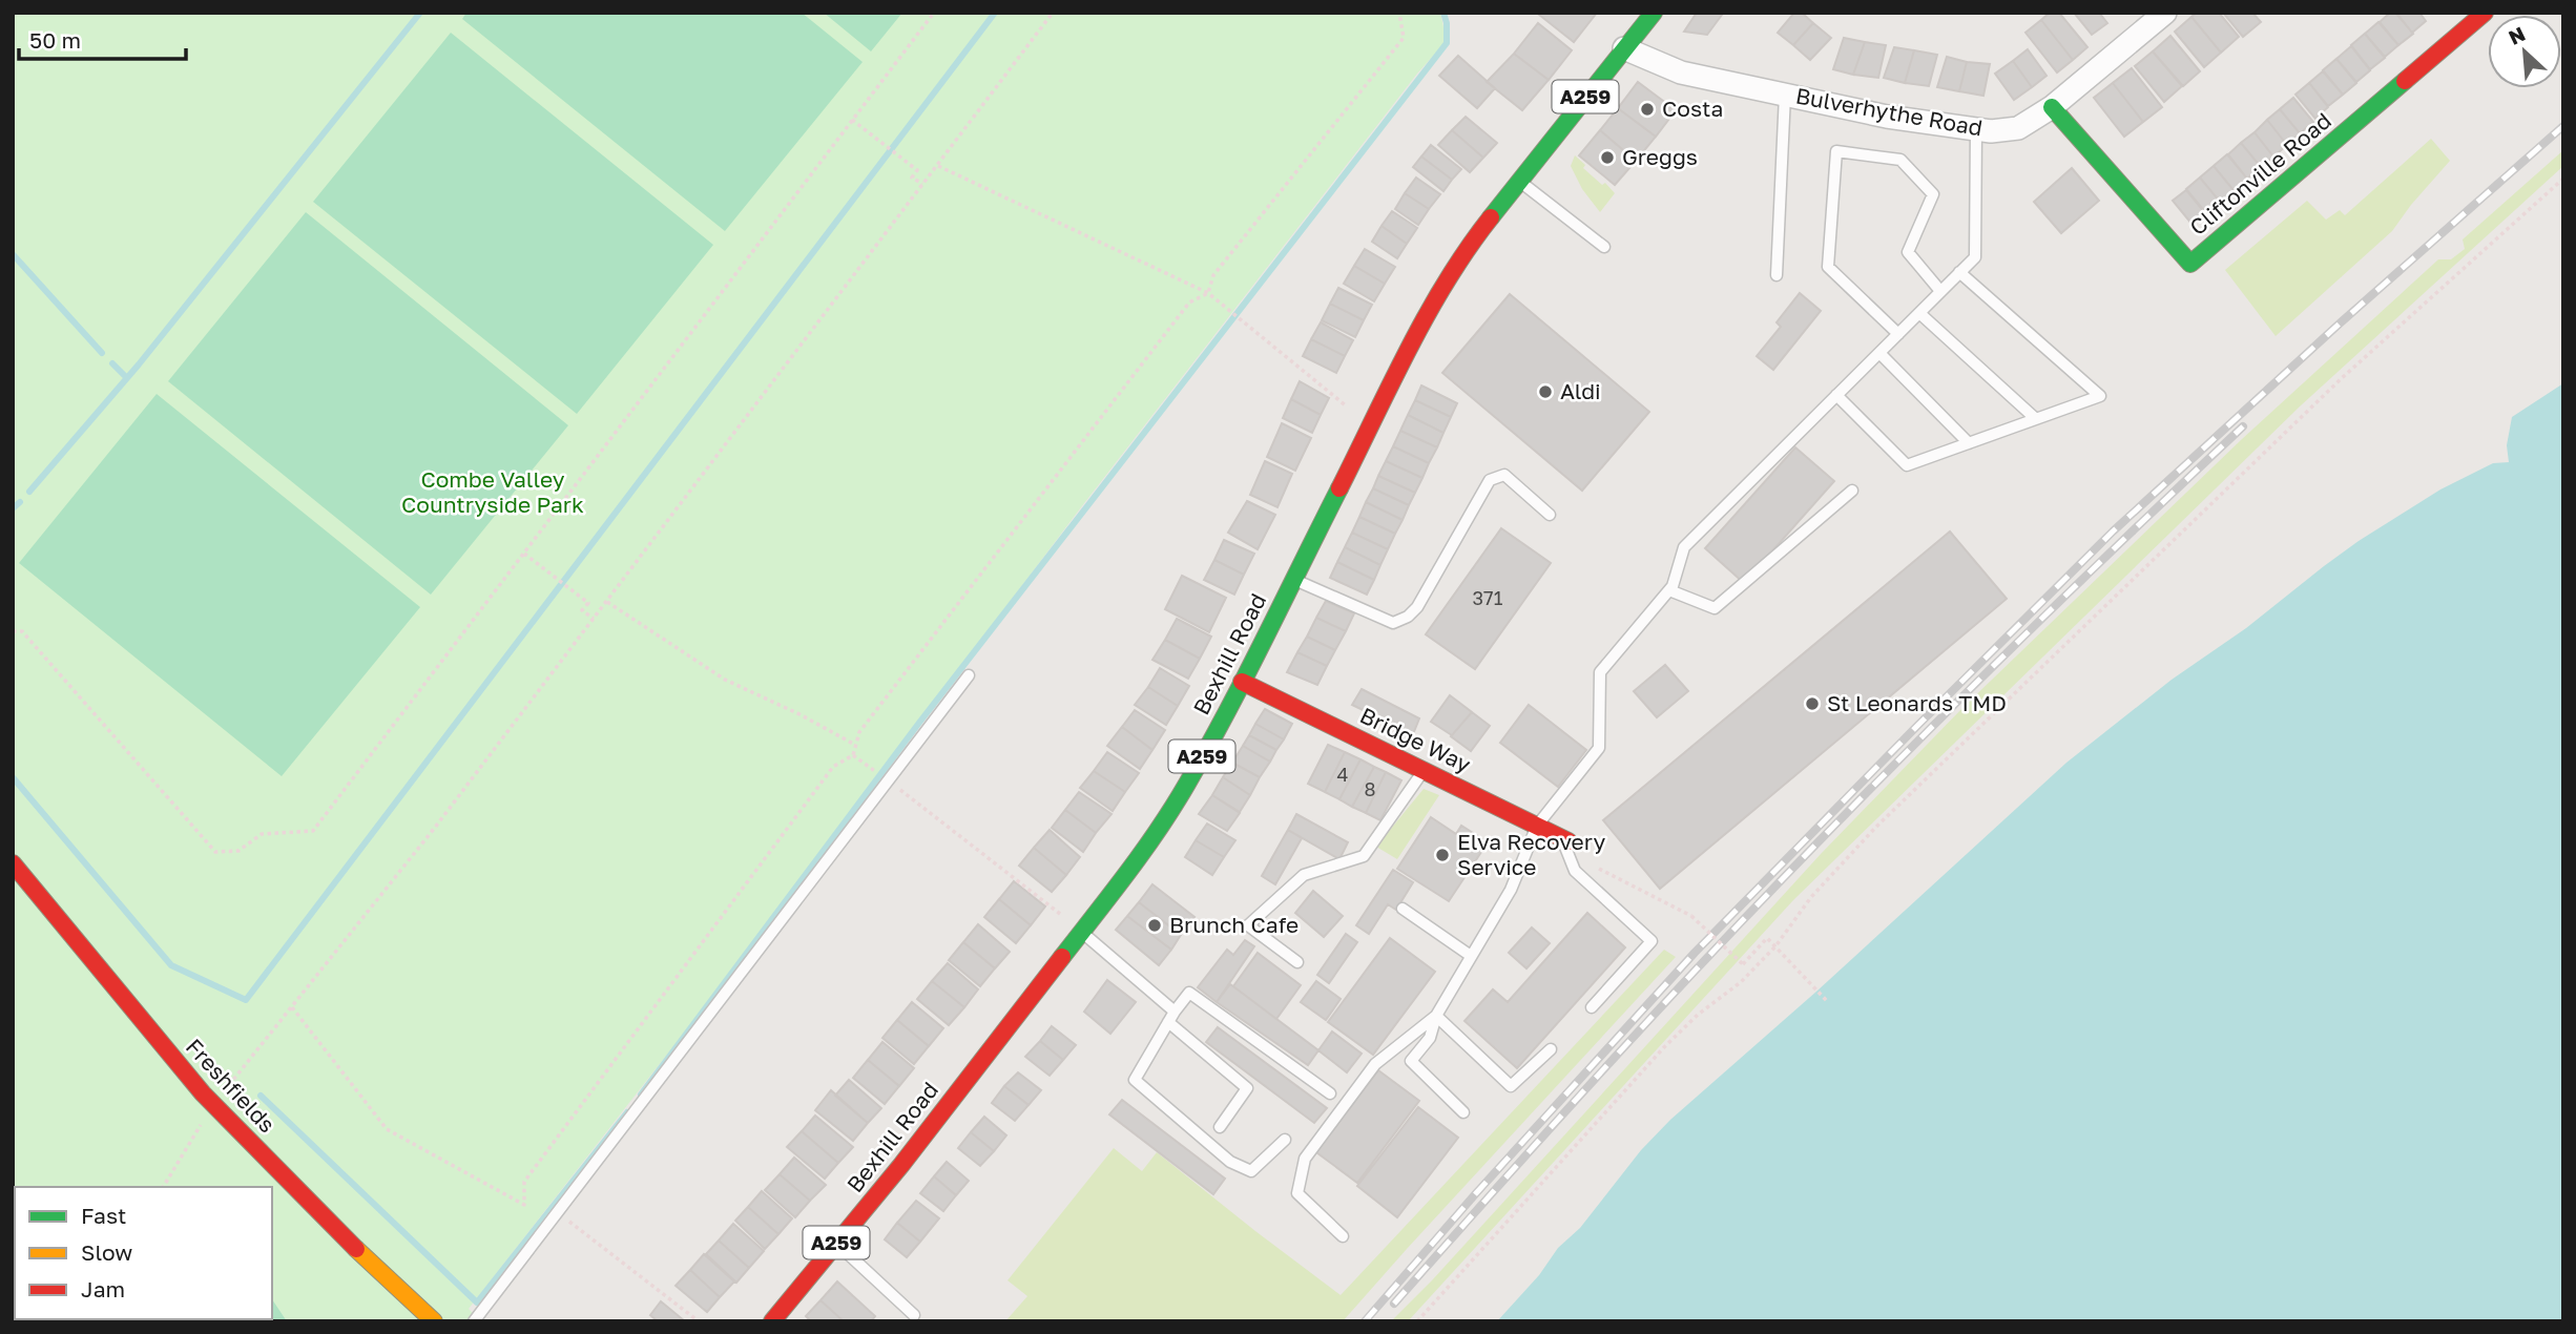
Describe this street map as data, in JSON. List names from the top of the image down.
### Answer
{
  "streets": {
    "main road": [
      "A259",
      "Cliftonville Road",
      "Bexhill Road",
      "Bridge Way",
      "Freshfields"
    ],
    "street": ["Bulverhythe Road"]
  },
  "crossings": [
    ["Bulverhythe Road", "Cliftonville Road"],
    ["Bulverhythe Road", "Bexhill Road"],
    ["Bexhill Road", "Bridge Way"]
  ],
  "parks": ["Combe Valley Countryside Park"],
  "places": [
    "Costa",
    "Greggs",
    "Aldi",
    "St Leonards TMD",
    "Elva Recovery Service",
    "Brunch Cafe"
  ],
  "house_numbers": ["371", "4", "8"],
  "legend": ["Fast", "Slow", "Jam"],
  "scale_bar": "50 m",
  "north": "top left"
}
